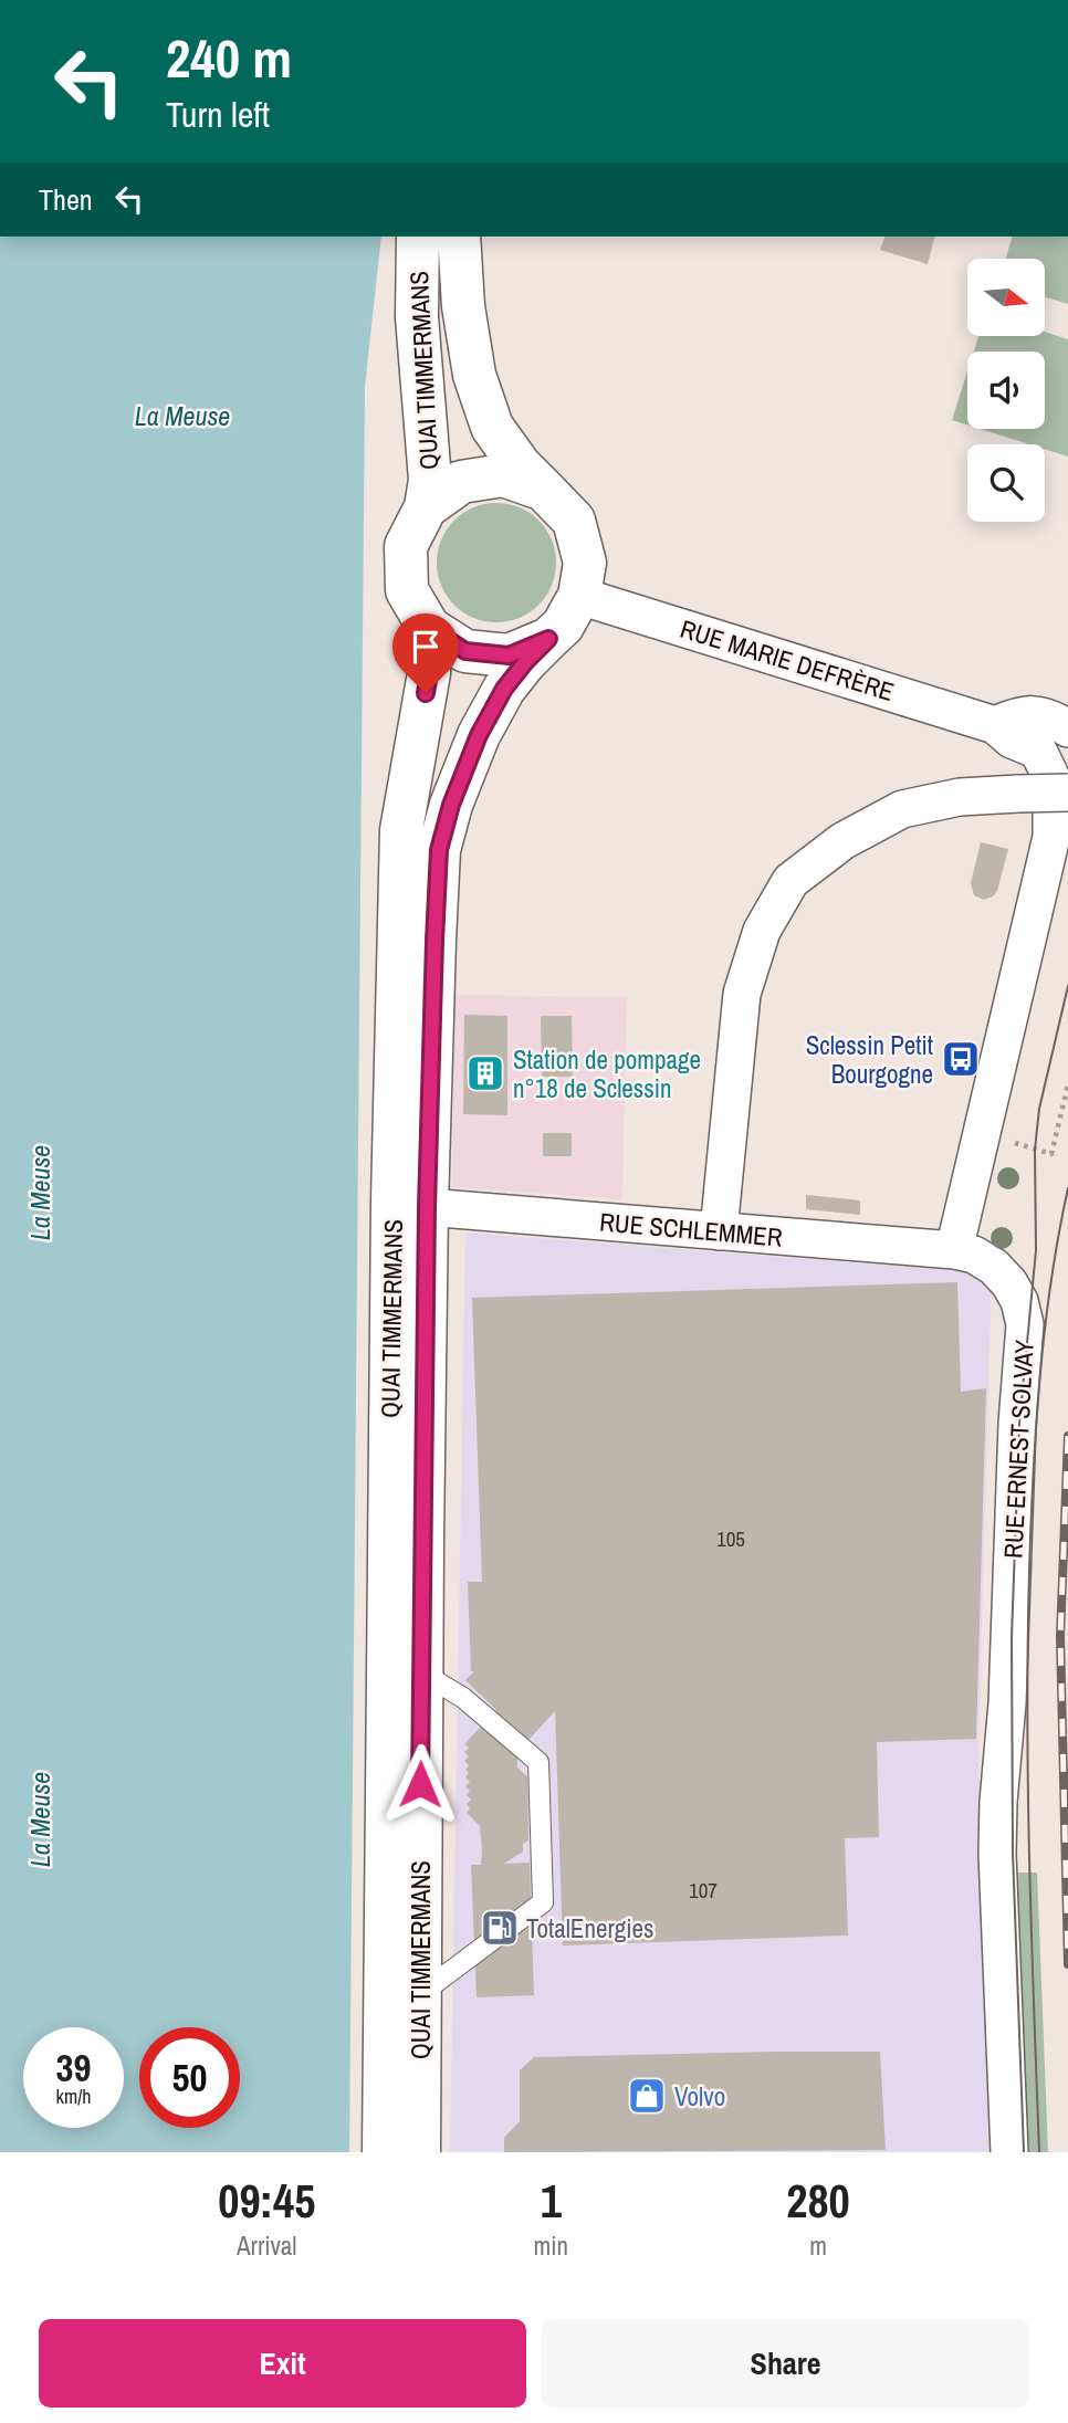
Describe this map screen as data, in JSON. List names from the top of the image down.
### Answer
{
  "streets": {
    "main road": ["QUAI TIMMERMANS"],
    "street": ["RUE MARIE DEFRÈRE", "RUE SCHLEMMER", "RUE ERNEST SOLVAY"]
  },
  "crossings": [
    ["QUAI TIMMERMANS", "RUE MARIE DEFRÈRE"],
    ["QUAI TIMMERMANS", "RUE SCHLEMMER"],
    ["RUE SCHLEMMER", "RUE ERNEST SOLVAY"]
  ],
  "water": ["La Meuse"],
  "places": {
    "bus stop": ["Sclessin Petit Bourgogne"],
    "building": ["Station de pompage n°18 de Sclessin"],
    "fuel station": ["TotalEnergies"],
    "shop": ["Volvo"]
  },
  "house_numbers": ["105", "107"],
  "north": "right",
  "page": {
    "turn": ["240 m", "Turn left"],
    "then": "Then",
    "speed": "39 km/h",
    "limit": "50",
    "eta": [
      "09:45",
      "Arrival",
      "1",
      "min",
      "280",
      "m"
    ],
    "buttons": ["Exit", "Share"]
  }
}
